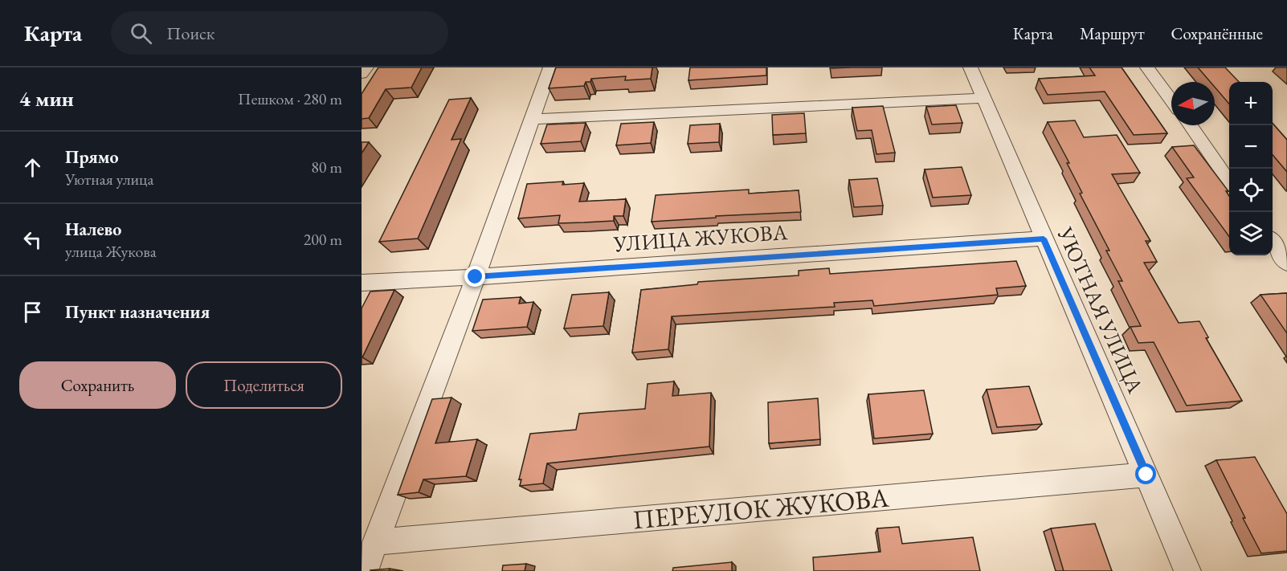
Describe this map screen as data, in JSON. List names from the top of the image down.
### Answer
{
  "streets": {
    "street": ["УЛИЦА ЖУКОВА", "УЮТНАЯ УЛИЦА", "ПЕРЕУЛОК ЖУКОВА"]
  },
  "crossings": [
    ["УЛИЦА ЖУКОВА", "УЮТНАЯ УЛИЦА"],
    ["УЮТНАЯ УЛИЦА", "ПЕРЕУЛОК ЖУКОВА"]
  ],
  "north": "left",
  "page": {
    "header": "Карта",
    "search": "Поиск",
    "nav": ["Карта", "Маршрут", "Сохранённые"],
    "heading": ["4 мин", "Пешком · 280 m"],
    "map_buttons": ["+", "−"],
    "list": [
      ["Прямо", "Уютная улица", "80 m"],
      ["Налево", "улица Жукова", "200 m"],
      "Пункт назначения"
    ],
    "buttons": ["Сохранить", "Поделиться"]
  }
}
